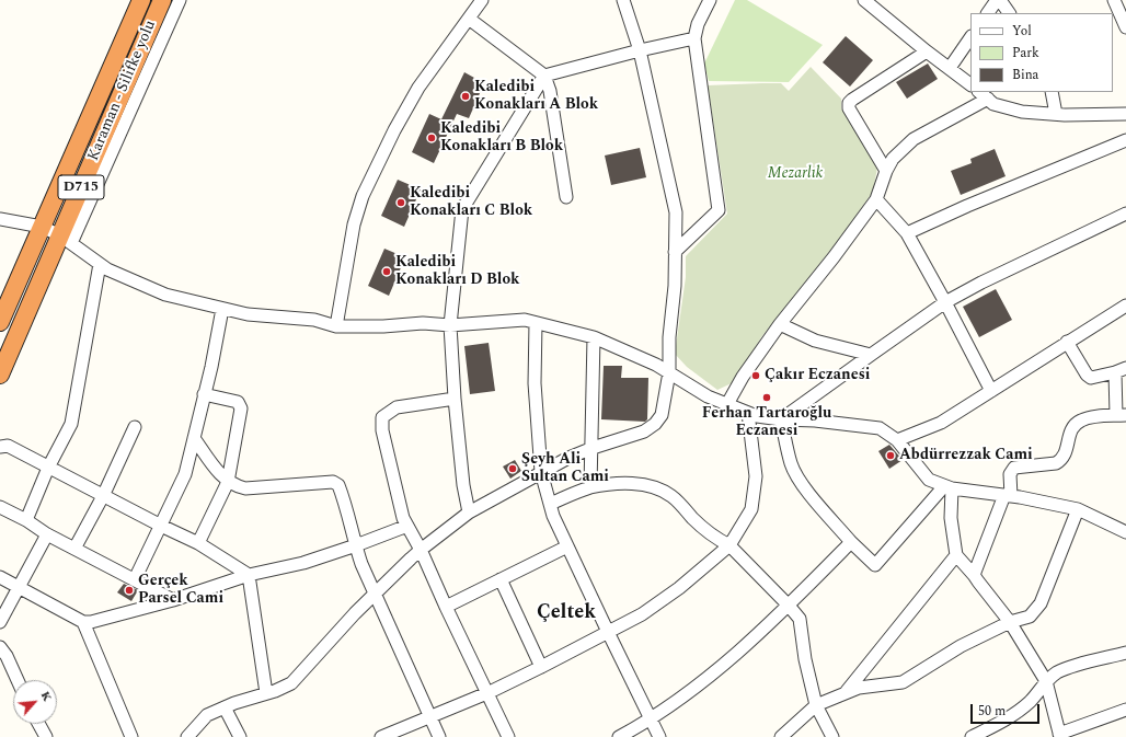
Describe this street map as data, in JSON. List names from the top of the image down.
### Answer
{
  "streets": {
    "highway": ["Karaman - Silifke yolu", "D715"]
  },
  "districts": ["Çeltek"],
  "parks": ["Mezarlık"],
  "places": [
    "Kaledibi Konakları A Blok",
    "Kaledibi Konakları B Blok",
    "Kaledibi Konakları C Blok",
    "Kaledibi Konakları D Blok",
    "Çakır Eczanesi",
    "Ferhan Tartaroğlu Eczanesi",
    "Abdürrezzak Cami",
    "Şeyh Ali Sultan Cami",
    "Gerçek Parsel Cami"
  ],
  "legend": ["Yol", "Park", "Bina"],
  "scale_bar": "50 m",
  "north": "top right"
}
